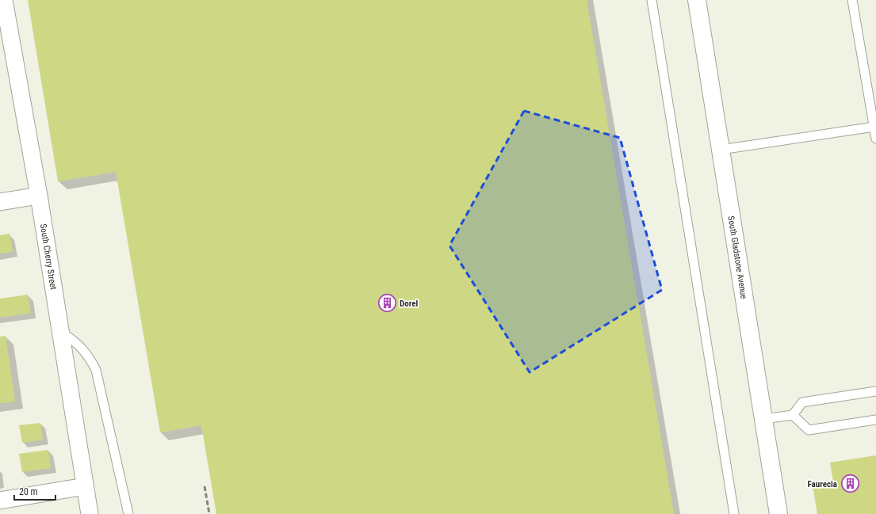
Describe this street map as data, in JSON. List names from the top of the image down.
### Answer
{
  "streets": {
    "street": ["South Cherry Street", "South Gladstone Avenue"]
  },
  "places": {
    "building": ["Dorel", "Faurecia"]
  },
  "scale_bar": "20 m"
}
